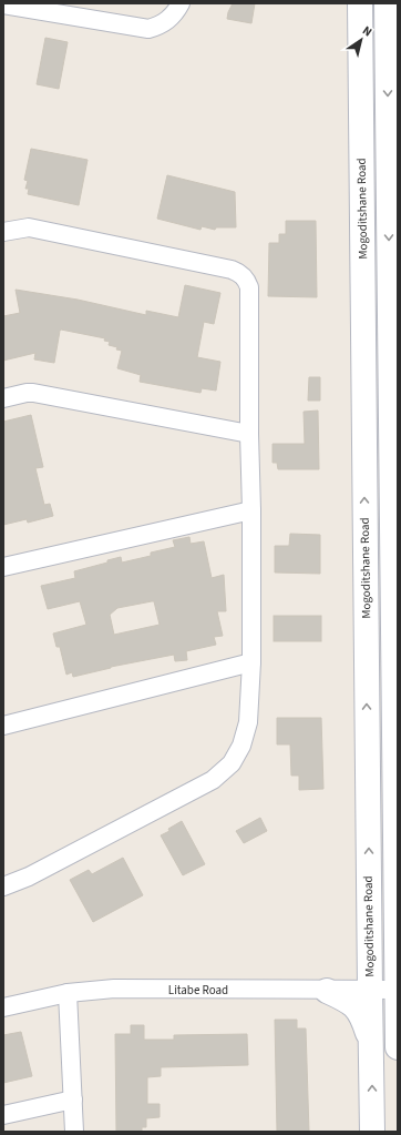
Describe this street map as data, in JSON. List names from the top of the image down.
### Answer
{
  "streets": {
    "main road": ["Mogoditshane Road"],
    "street": ["Litabe Road"]
  },
  "crossings": [
    ["Mogoditshane Road", "Litabe Road"]
  ],
  "north": "top right"
}
